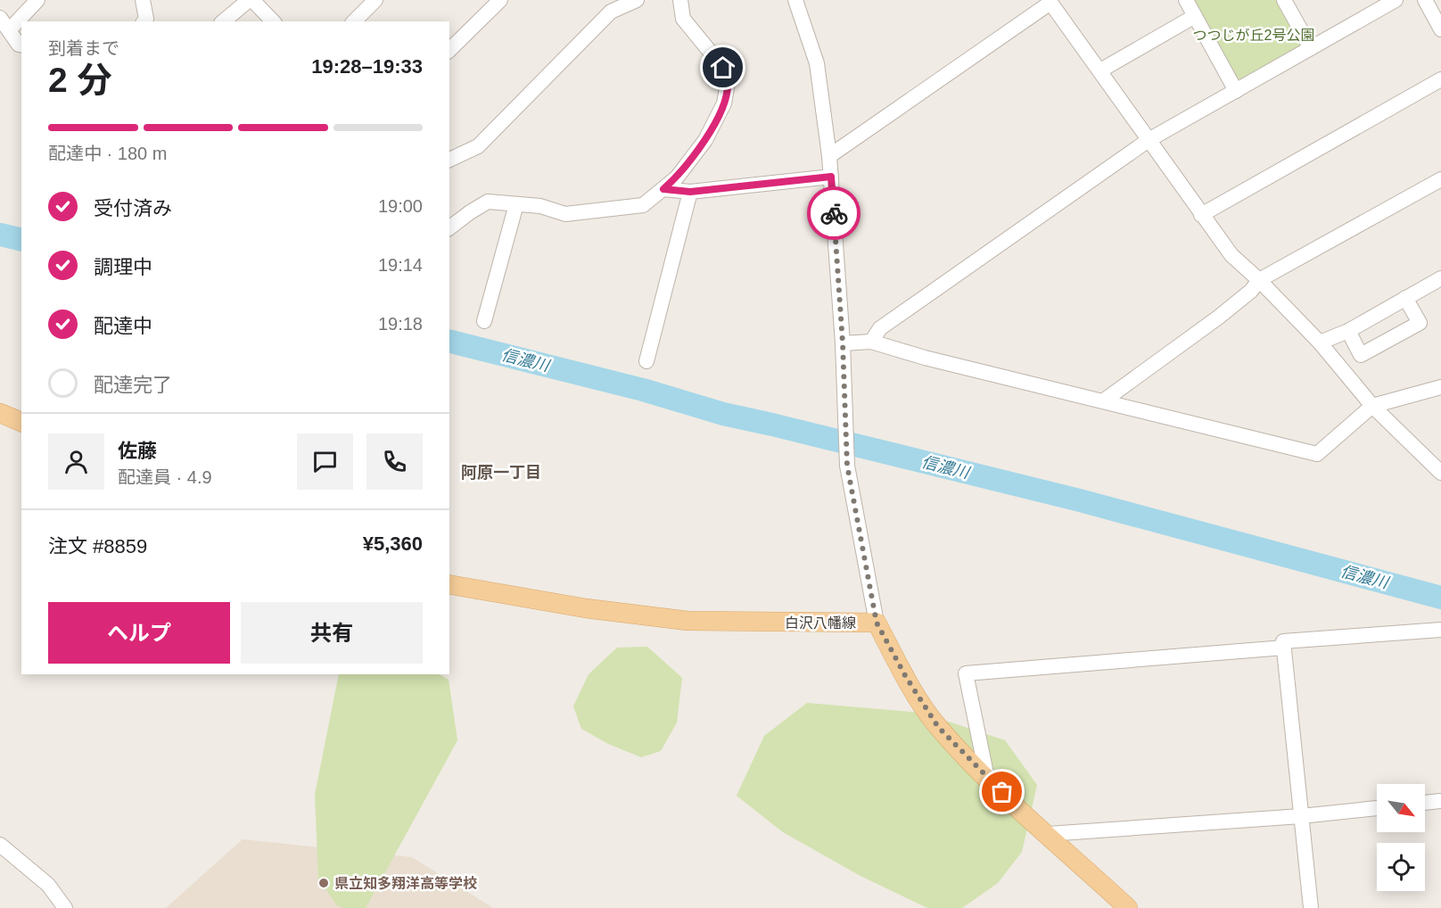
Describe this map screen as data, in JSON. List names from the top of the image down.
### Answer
{
  "streets": {
    "main road": ["白沢八幡線"]
  },
  "districts": ["阿原一丁目"],
  "water": ["信濃川"],
  "parks": ["つつじが丘2号公園"],
  "places": ["県立知多翔洋高等学校"],
  "north": "bottom right",
  "page": {
    "heading": ["2 分", "到着まで", "19:28–19:33"],
    "panel": [
      "佐藤",
      "配達員 · 4.9",
      "注文 #8859",
      "¥5,360"
    ],
    "bar": "配達中 · 180 m",
    "list": [
      ["受付済み", "19:00"],
      ["調理中", "19:14"],
      ["配達中", "19:18"],
      "配達完了"
    ],
    "buttons": ["ヘルプ", "共有"]
  }
}
